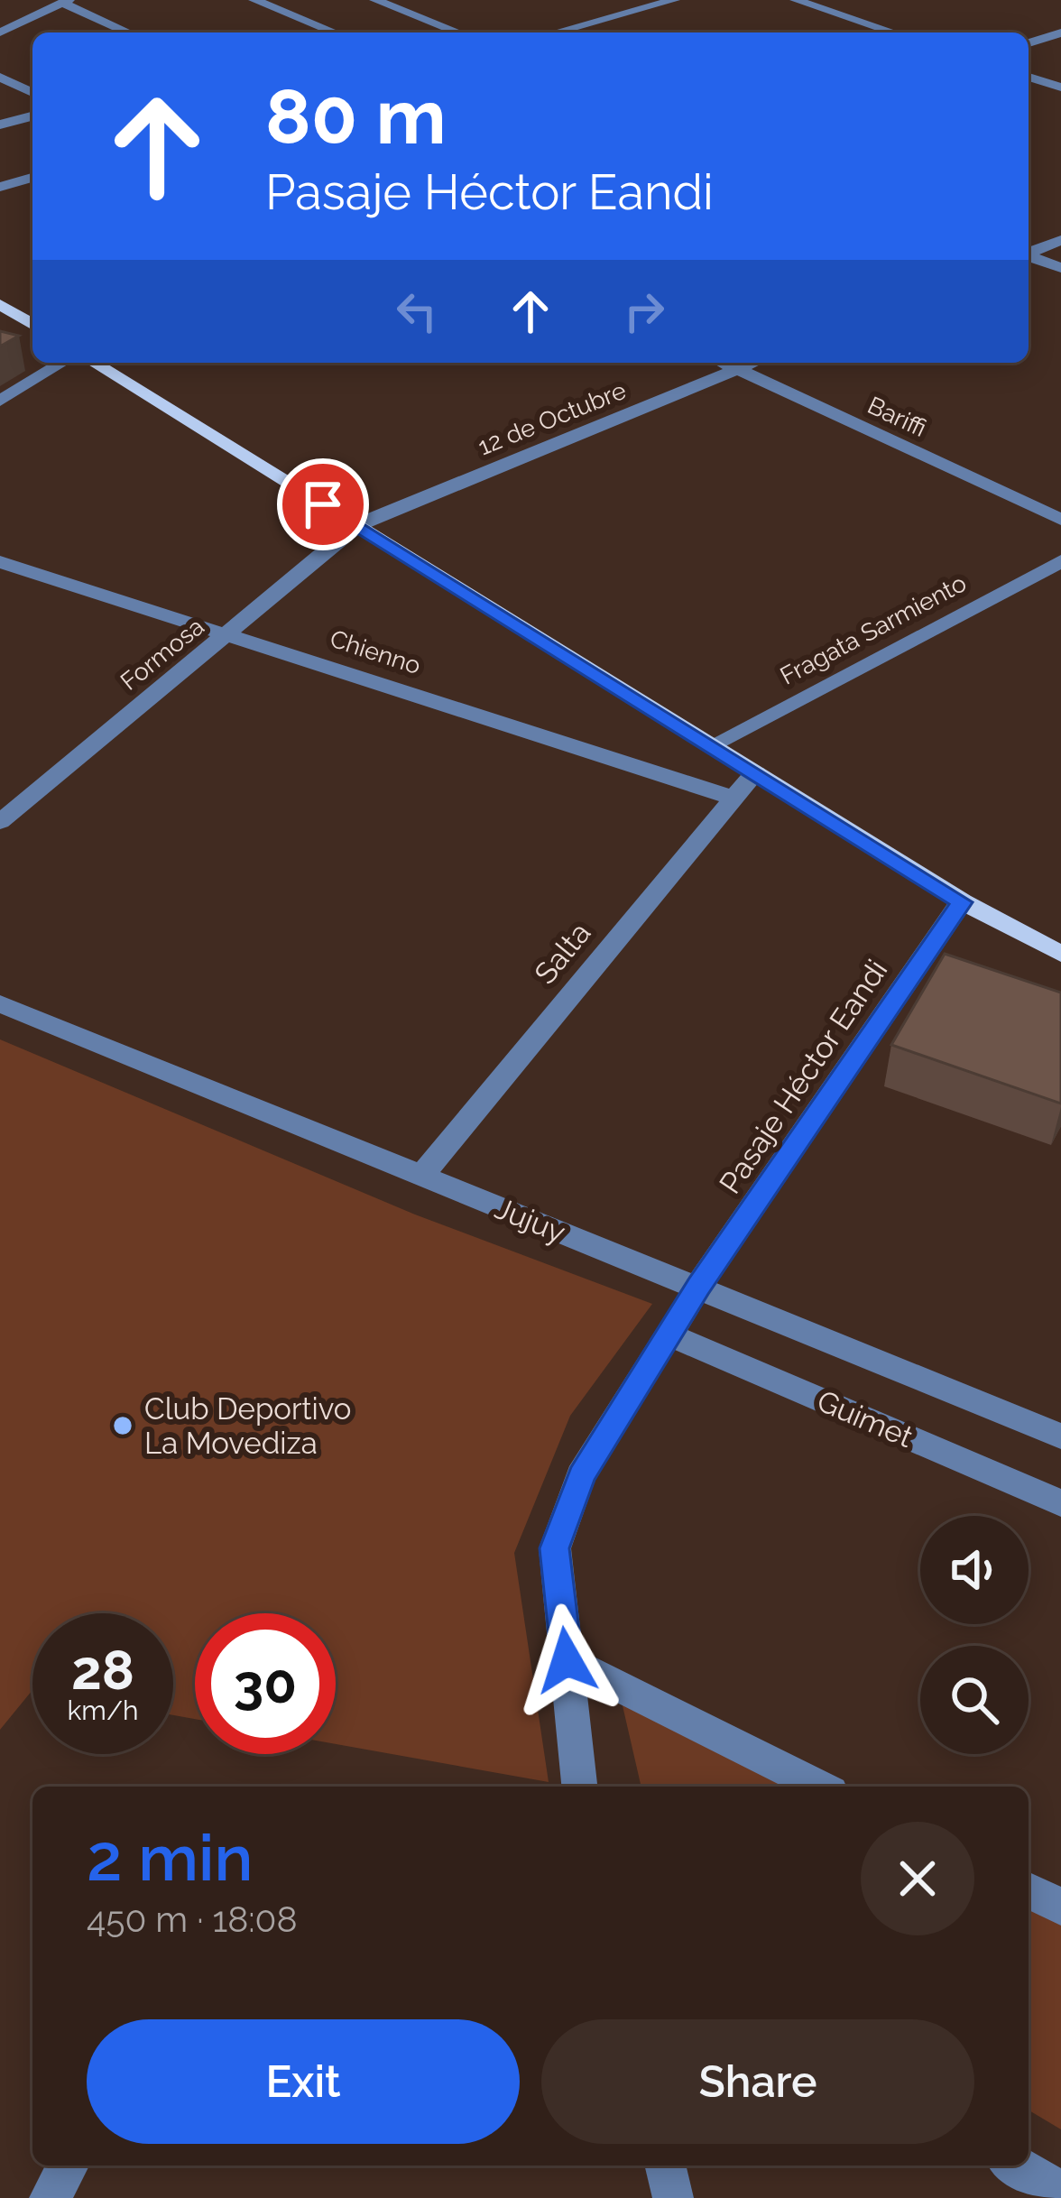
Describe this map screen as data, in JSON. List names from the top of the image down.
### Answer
{
  "streets": {
    "street": [
      "Bariffi",
      "12 de Octubre",
      "Fragata Sarmiento",
      "Chienno",
      "Formosa",
      "Salta",
      "Pasaje Héctor Eandi",
      "Jujuy",
      "Guimet"
    ]
  },
  "crossings": [
    ["Bariffi", "12 de Octubre"],
    ["12 de Octubre", "Formosa"],
    ["Chienno", "Formosa"],
    ["Chienno", "Salta"],
    ["Salta", "Jujuy"],
    ["Pasaje Héctor Eandi", "Jujuy"],
    ["Pasaje Héctor Eandi", "Guimet"]
  ],
  "places": ["Club Deportivo La Movediza"],
  "page": {
    "turn": ["80 m", "Pasaje Héctor Eandi"],
    "speed": "28 km/h",
    "limit": "30",
    "heading": ["2 min", "450 m · 18:08"],
    "buttons": ["Exit", "Share"]
  }
}
